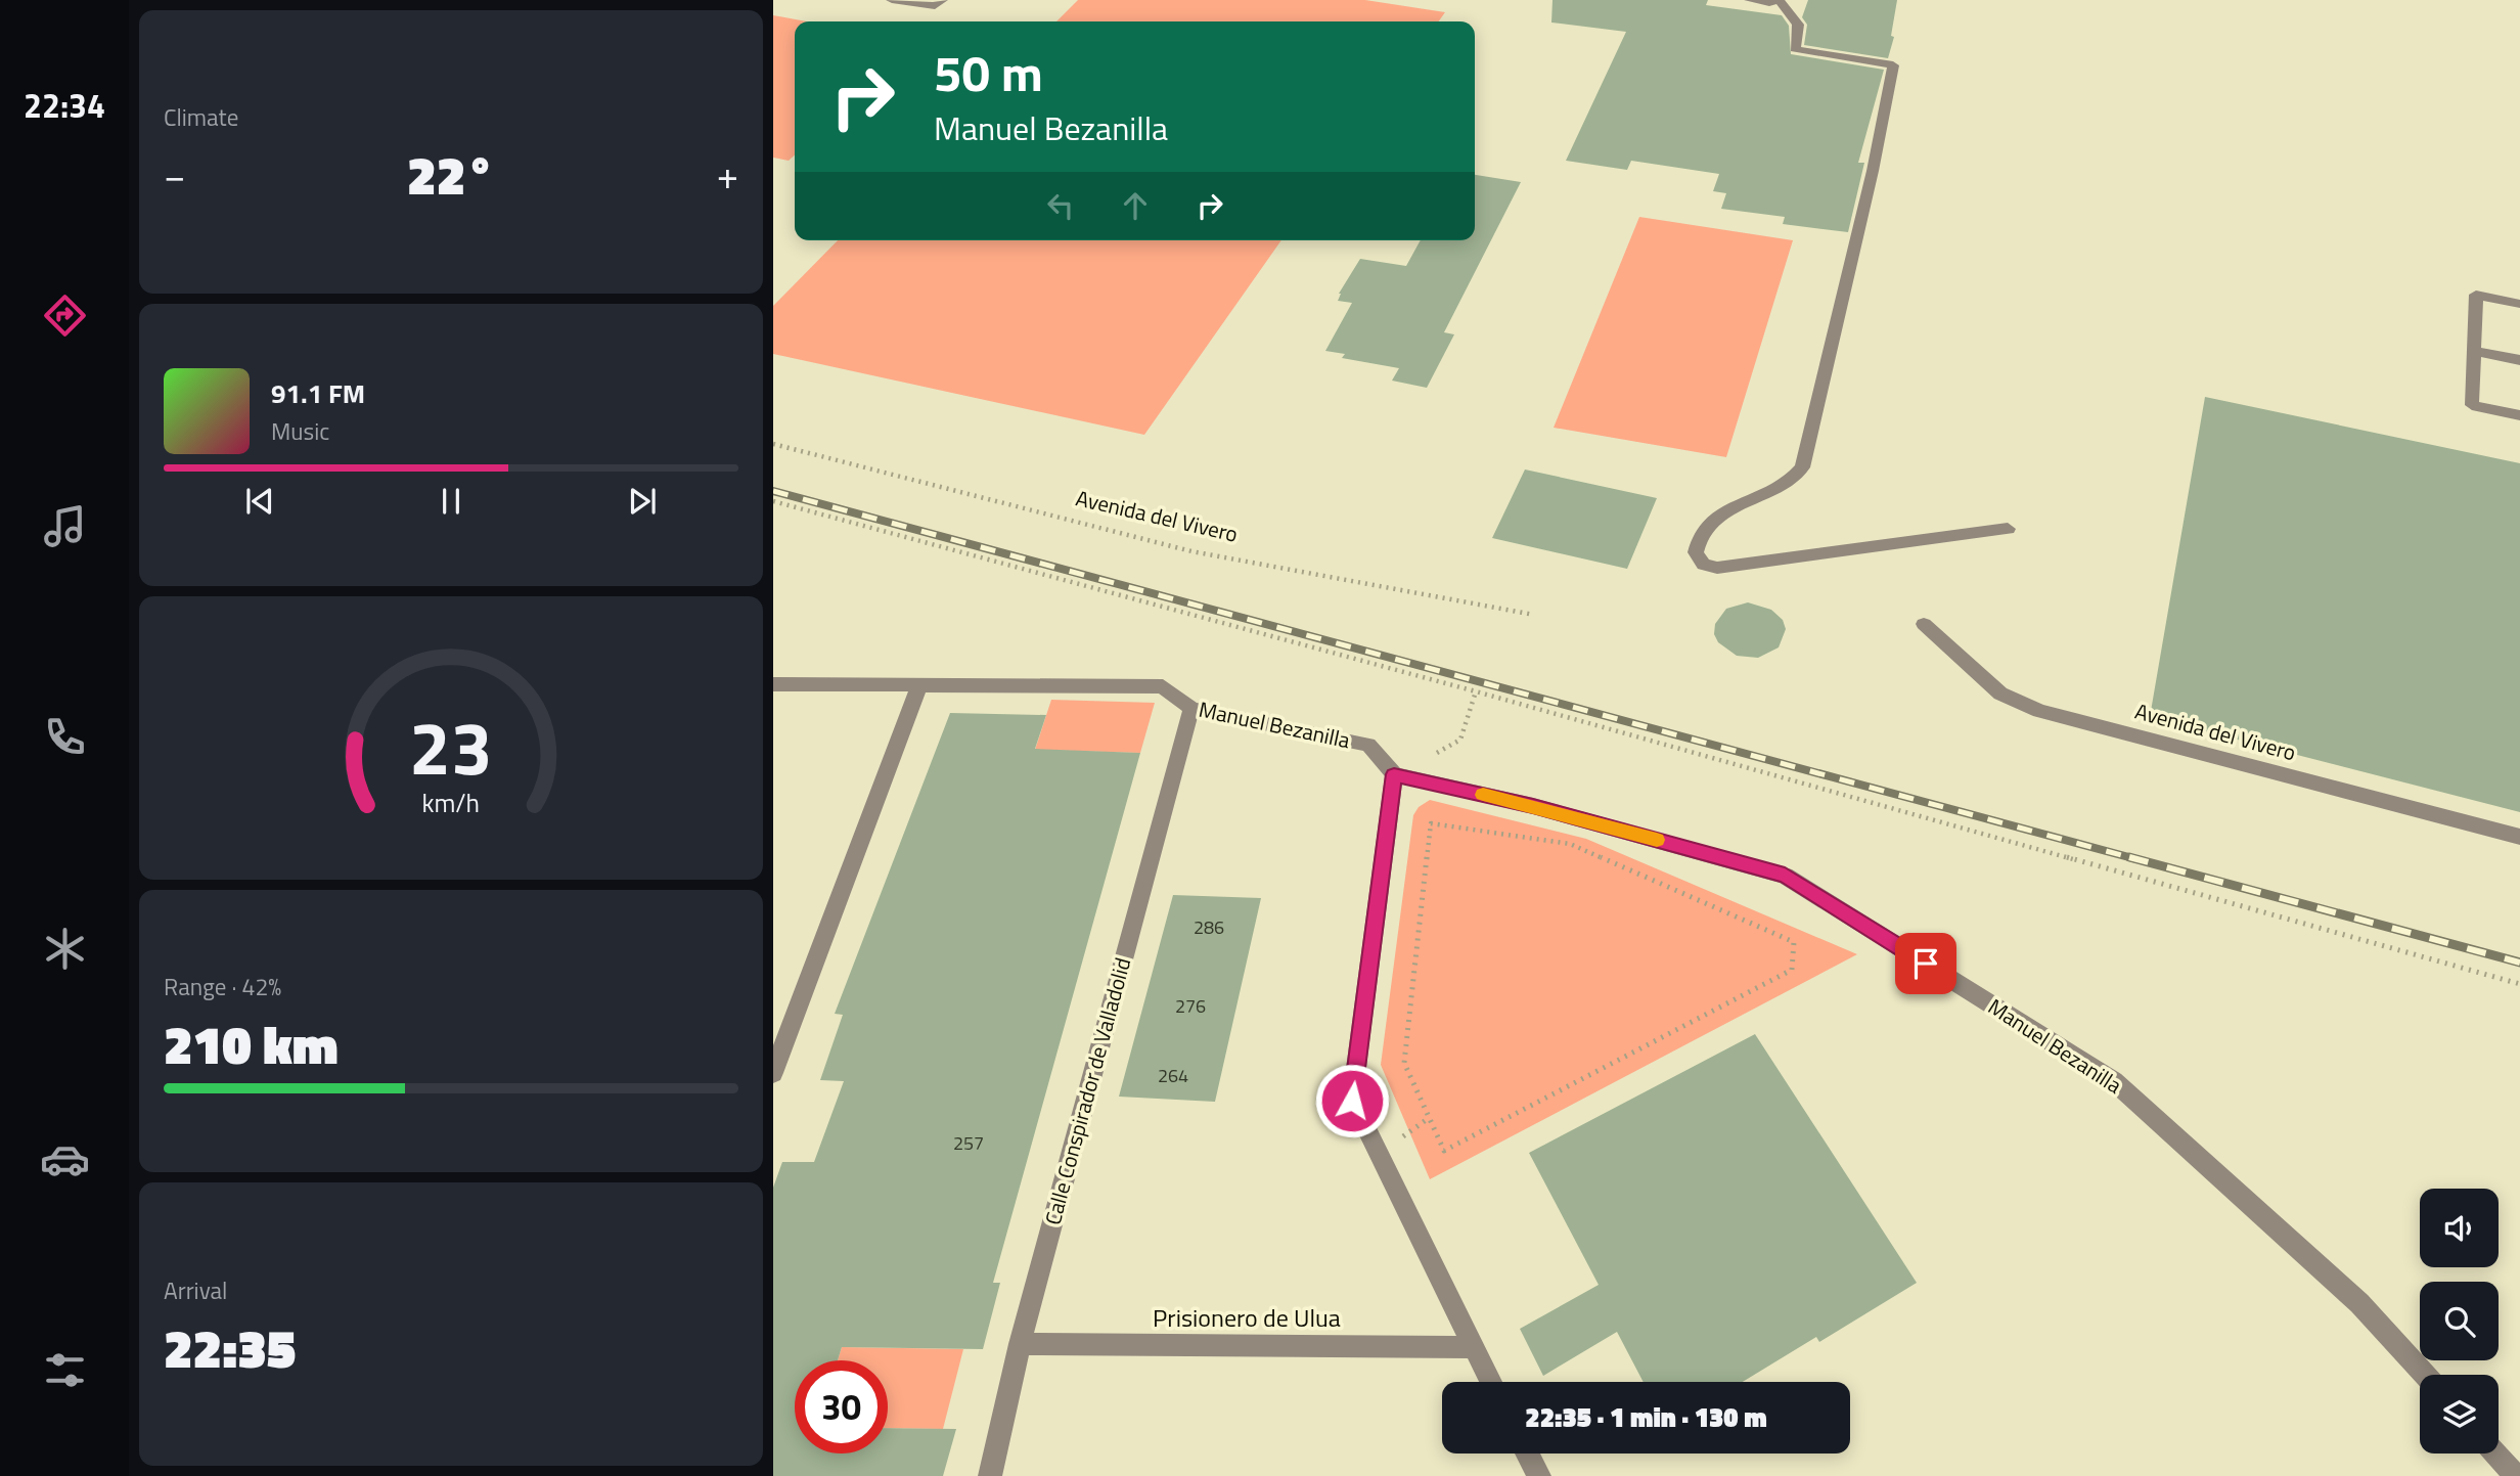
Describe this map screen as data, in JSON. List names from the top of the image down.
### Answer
{
  "streets": {
    "street": [
      "Avenida del Vivero",
      "Manuel Bezanilla",
      "Calle Conspirador de Valladolid",
      "Prisionero de Ulua"
    ]
  },
  "crossings": [
    ["Manuel Bezanilla", "Calle Conspirador de Valladolid"],
    ["Calle Conspirador de Valladolid", "Prisionero de Ulua"]
  ],
  "house_numbers": [
    "286",
    "276",
    "264",
    "257"
  ],
  "page": {
    "tabs": "22:34",
    "tile": [
      "Climate",
      ["Range · 42%", "210 km"],
      ["Arrival", "22:35"]
    ],
    "turn": ["50 m", "Manuel Bezanilla"],
    "heat": ["−", "22°", "+"],
    "song": ["91.1 FM", "Music"],
    "limit": "30",
    "trip": "22:35 · 1 min · 130 m",
    "gauge": ["23", "km/h"]
  }
}
